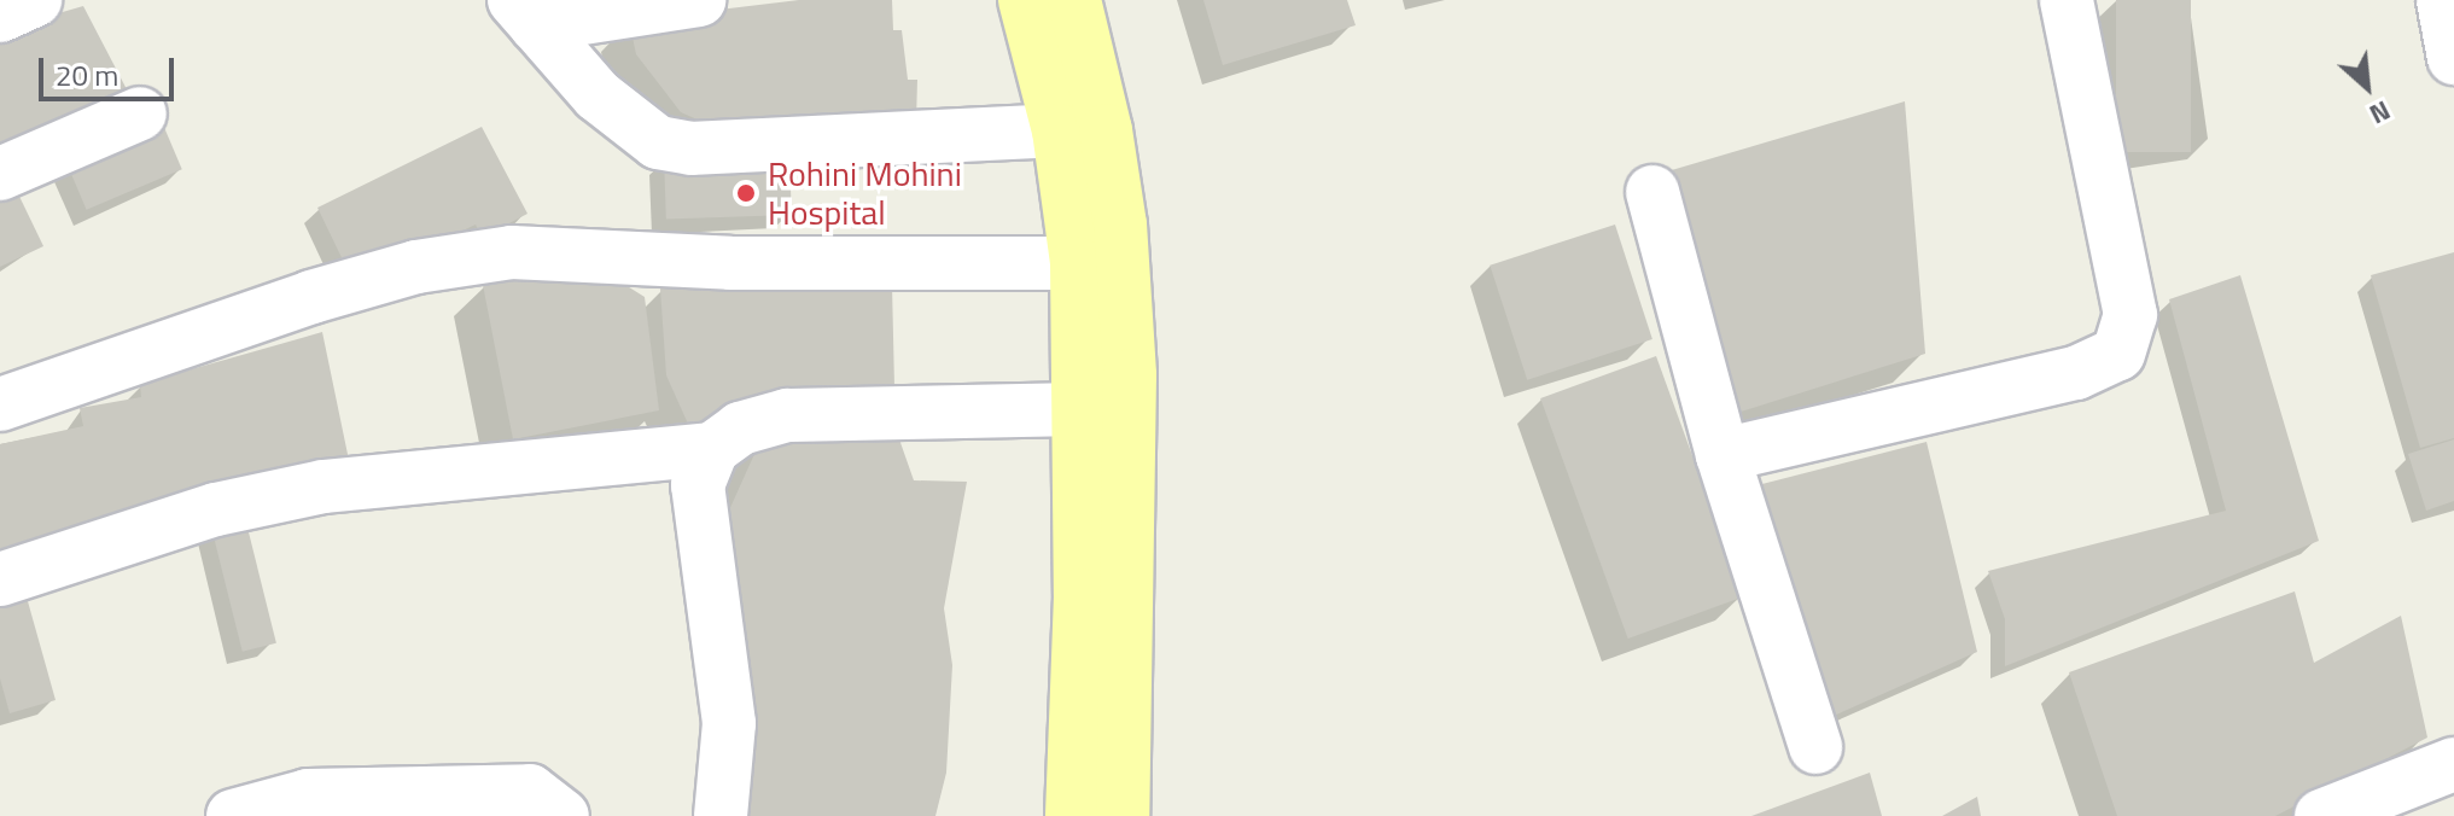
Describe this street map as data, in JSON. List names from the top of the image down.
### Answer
{
  "places": ["Rohini Mohini Hospital"],
  "scale_bar": "20 m",
  "north": "bottom right"
}
